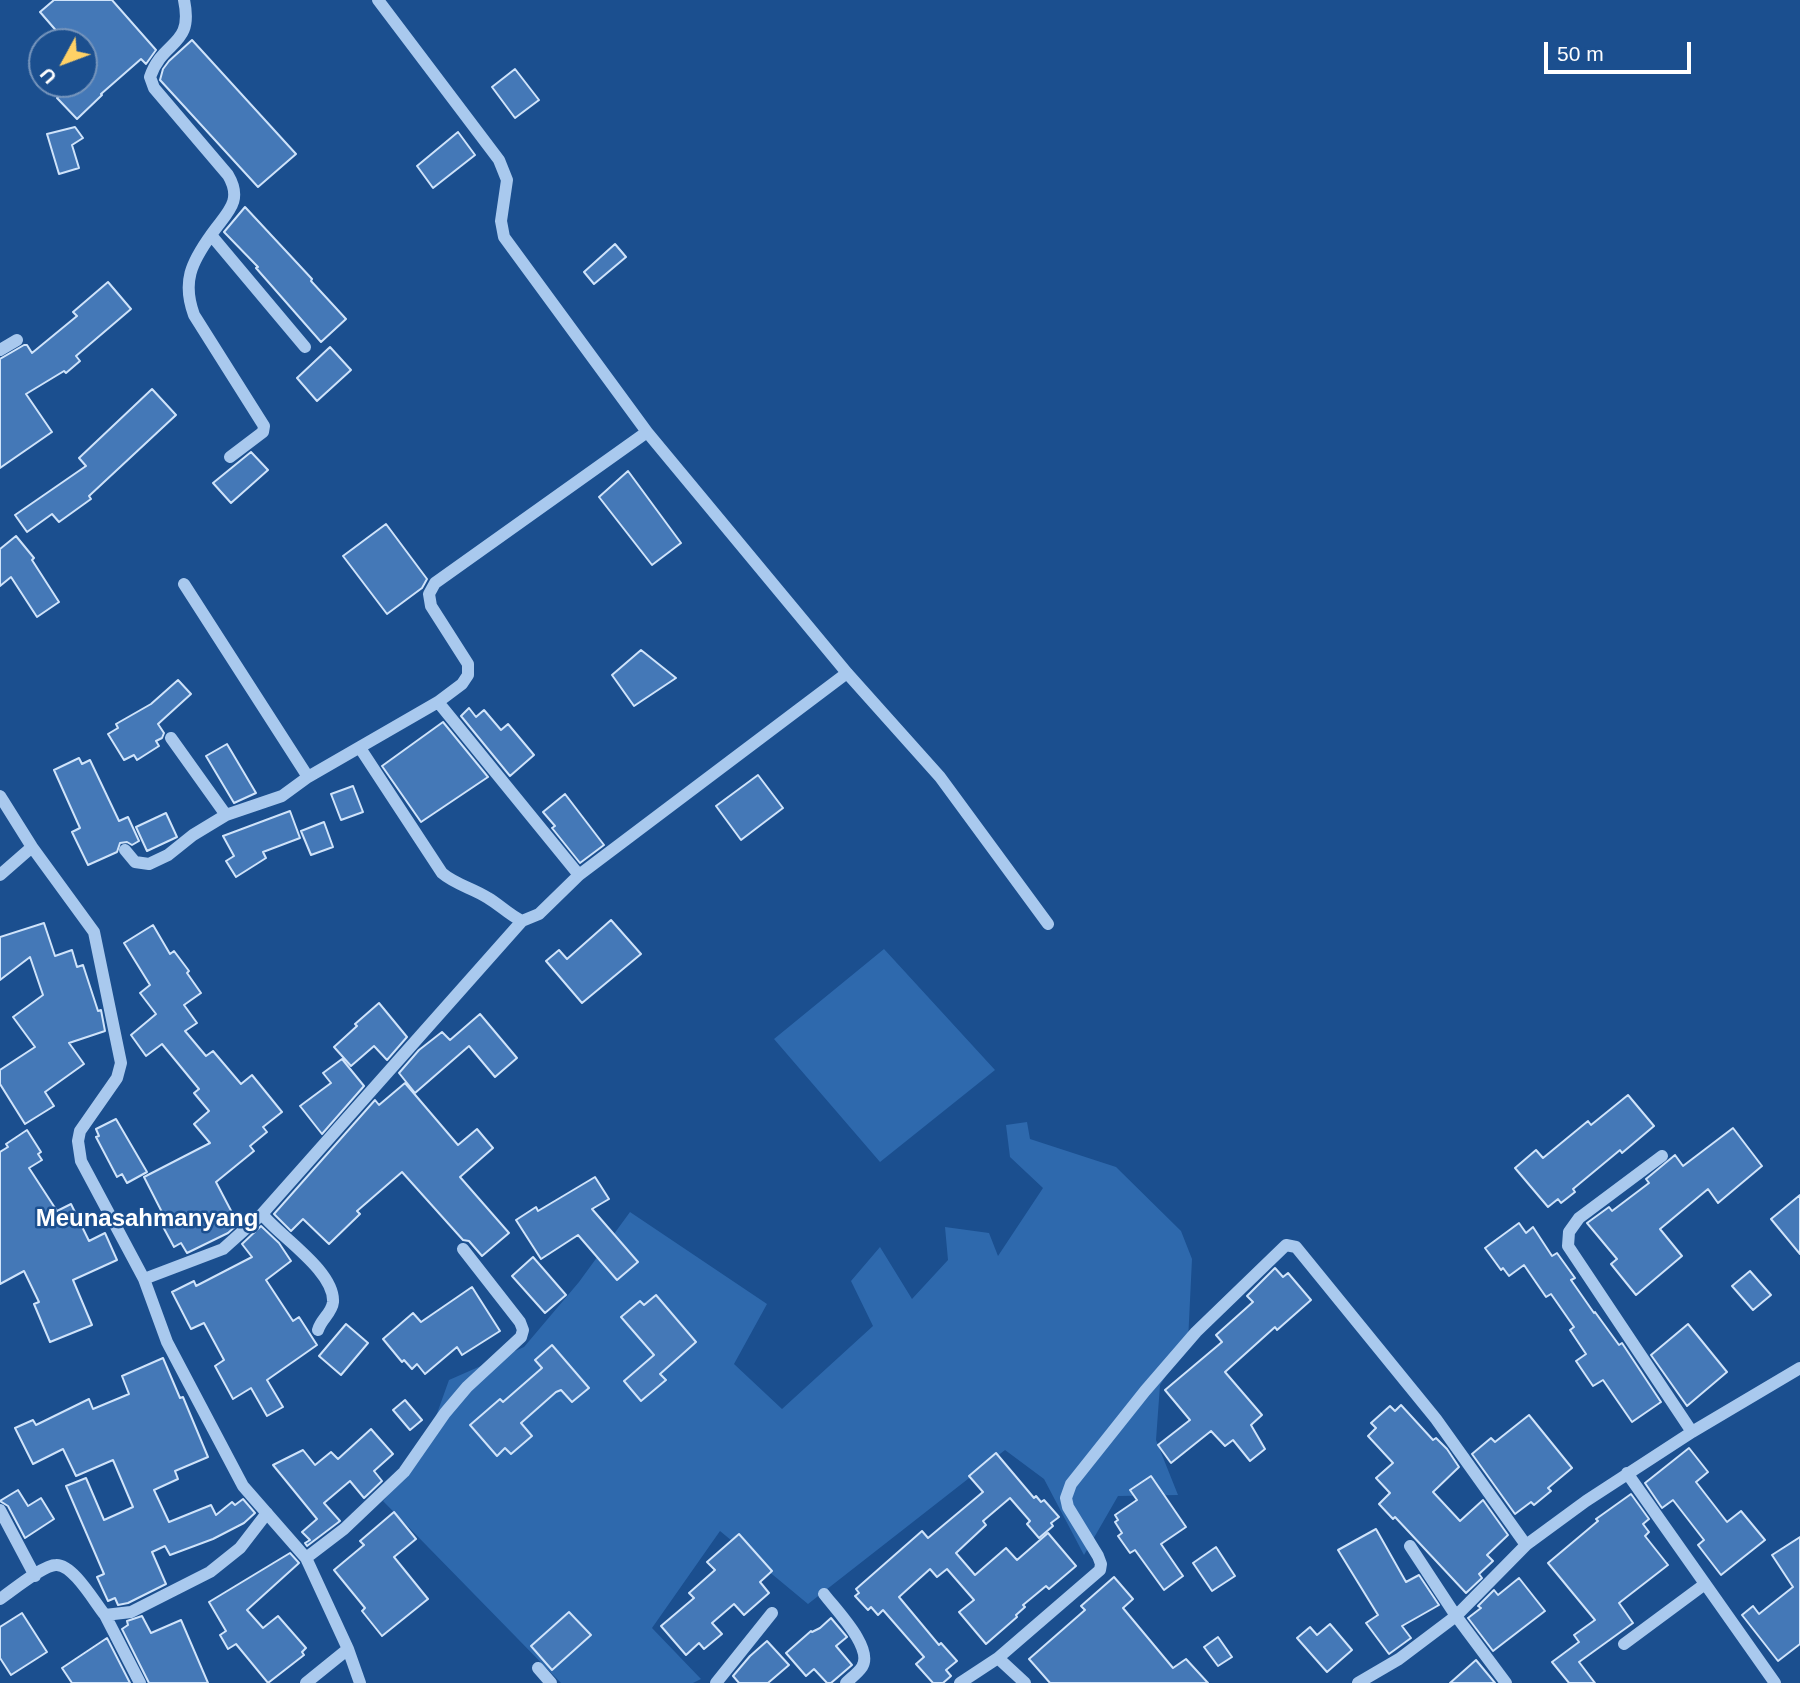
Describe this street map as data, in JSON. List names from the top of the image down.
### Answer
{
  "districts": ["Meunasahmanyang"],
  "scale_bar": "50 m",
  "north": "bottom left"
}
